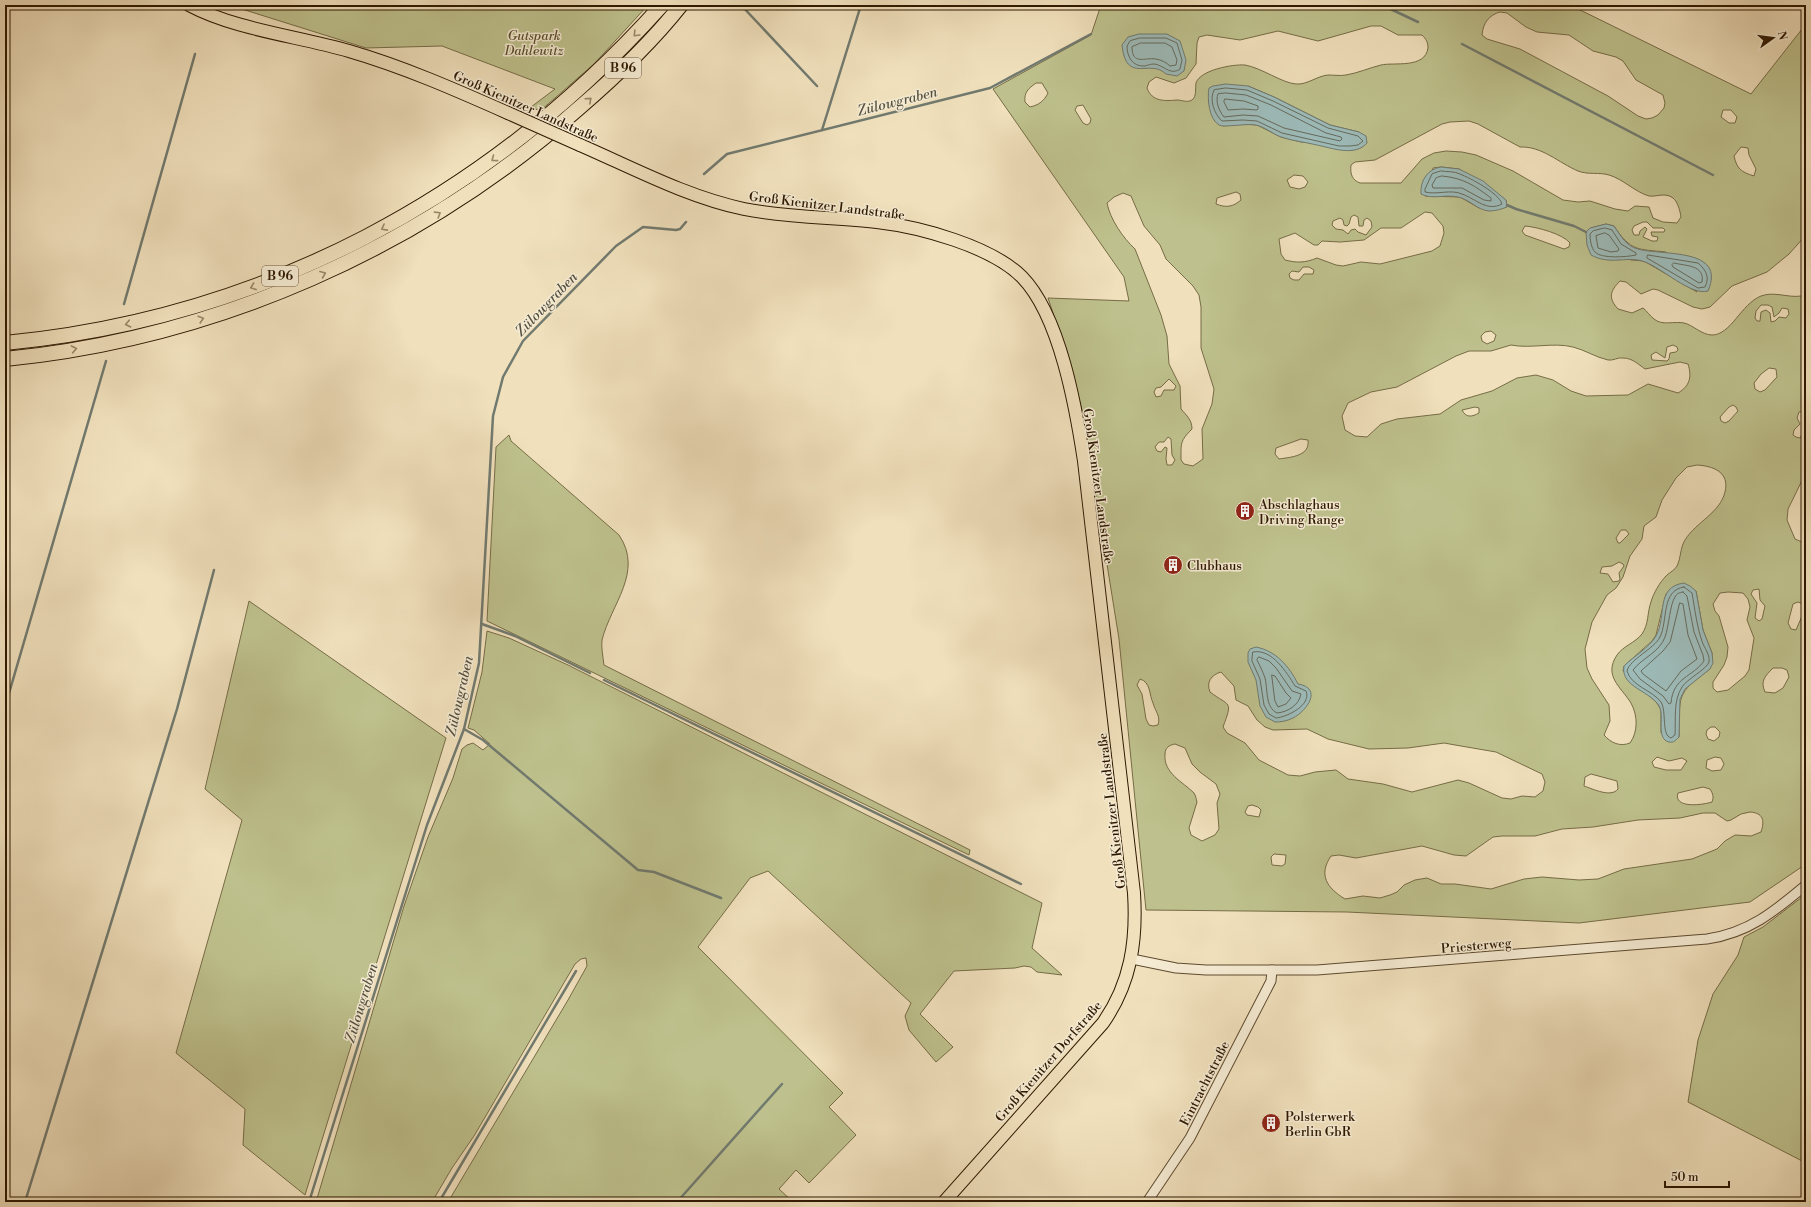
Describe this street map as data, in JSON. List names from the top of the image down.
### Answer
{
  "streets": {
    "highway": ["B 96"],
    "main road": ["Groß Kienitzer Landstraße", "Groß Kienitzer Dorfstraße"],
    "street": ["Priesterweg", "Eintrachtstraße"]
  },
  "crossings": [
    ["Groß Kienitzer Landstraße", "Groß Kienitzer Dorfstraße"],
    ["Priesterweg", "Groß Kienitzer Dorfstraße"],
    ["Priesterweg", "Eintrachtstraße"]
  ],
  "water": ["Zülowgraben"],
  "parks": ["Gutspark Dahlewitz"],
  "places": {
    "building": ["Abschlaghaus Driving Range", "Clubhaus", "Polsterwerk Berlin GbR"]
  },
  "scale_bar": "50 m",
  "north": "right"
}
